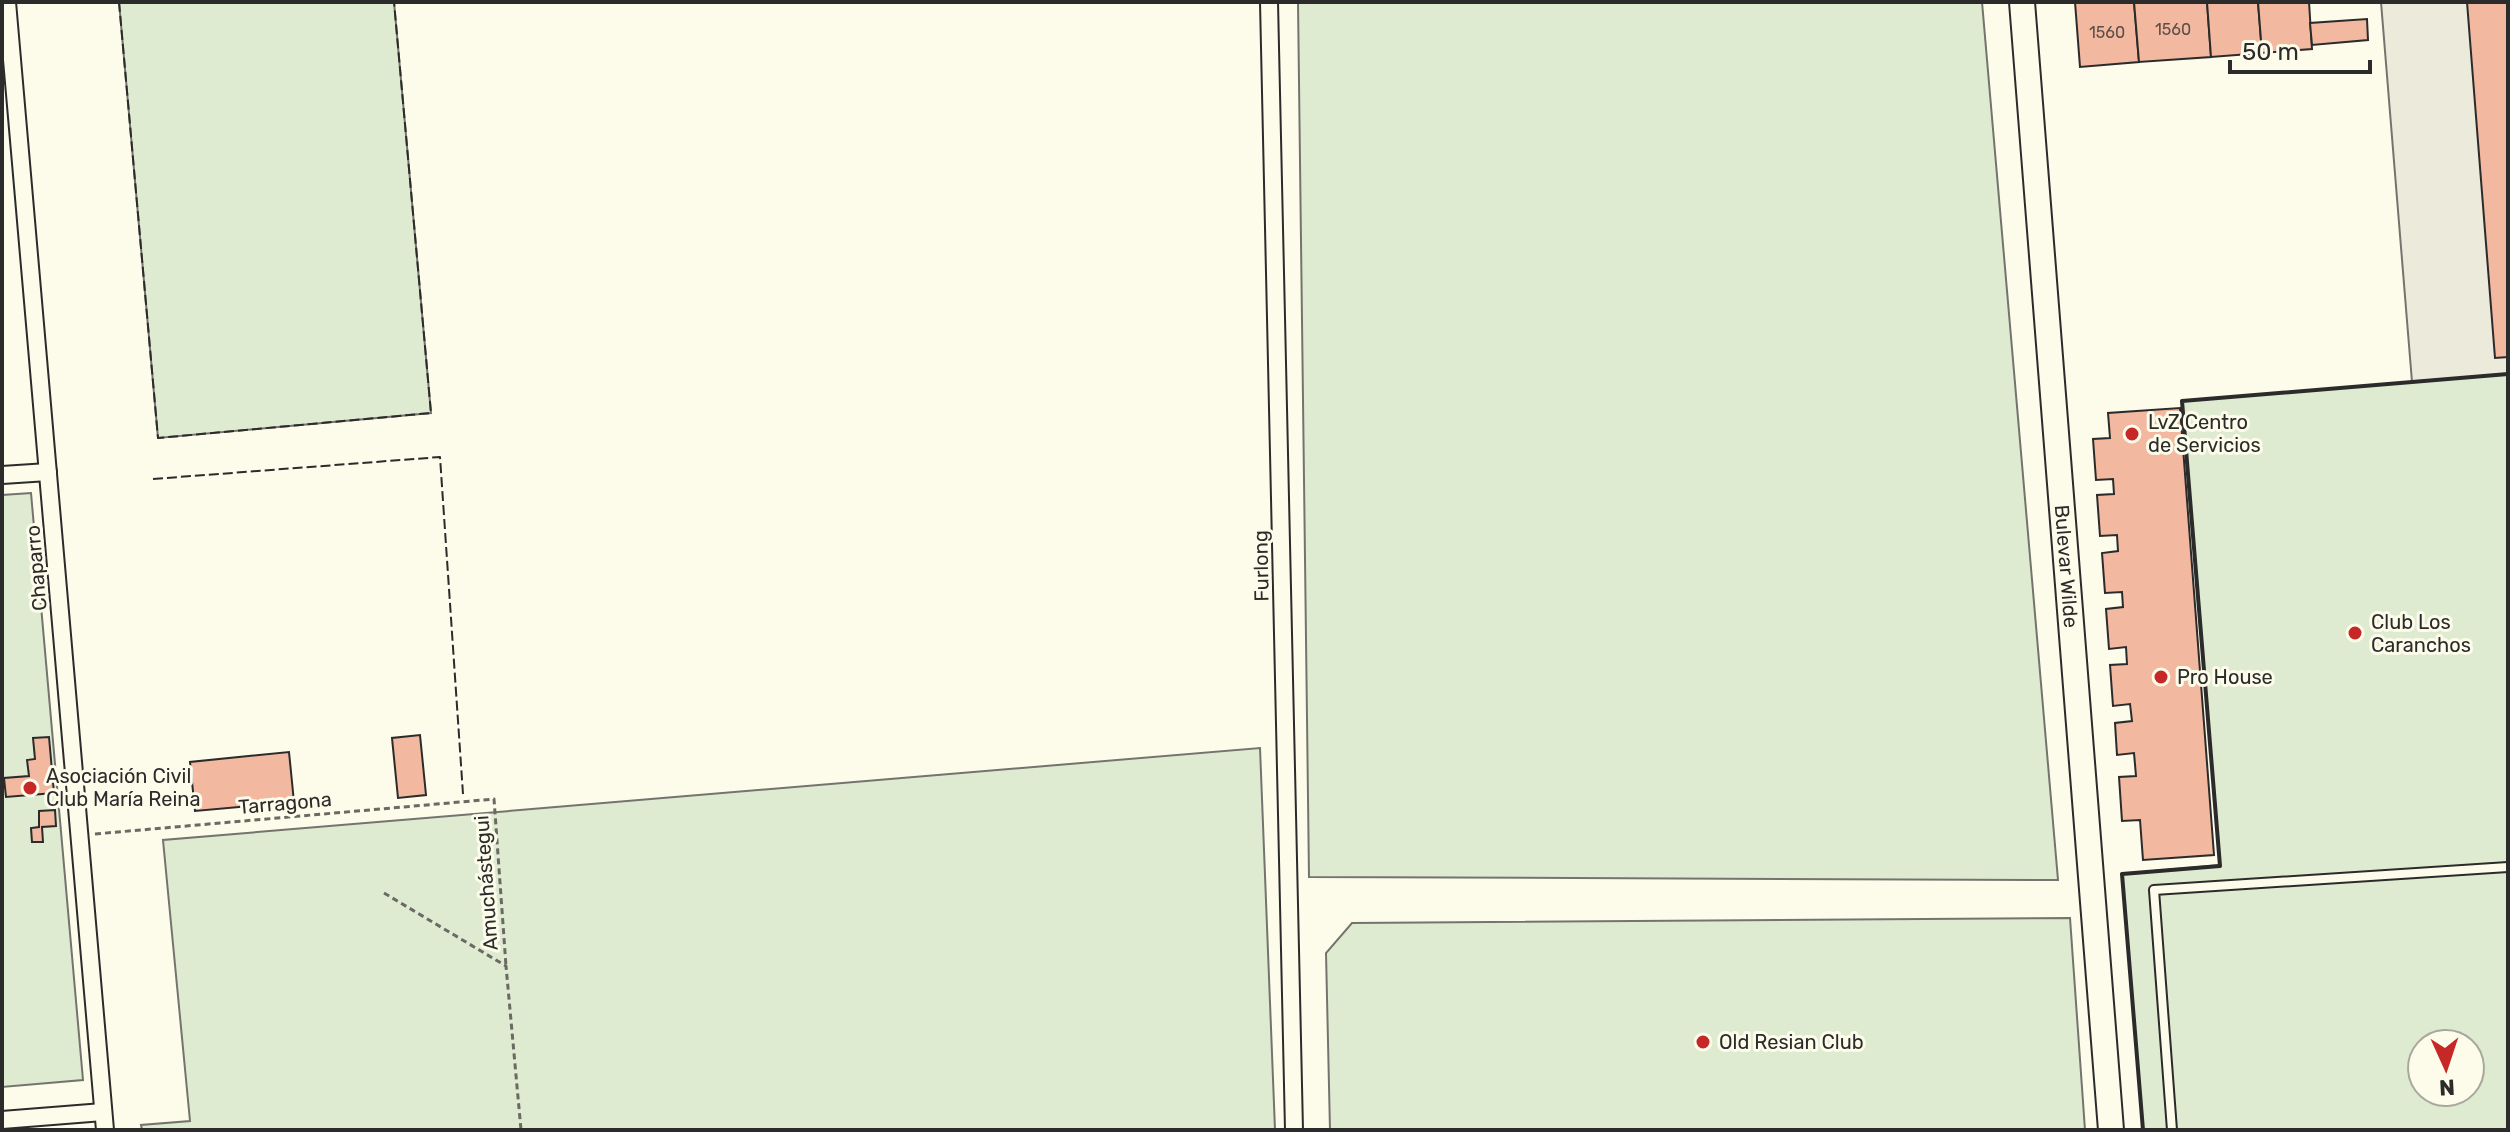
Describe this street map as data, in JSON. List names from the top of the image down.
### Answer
{
  "streets": {
    "main road": ["Bulevar Wilde"],
    "street": ["Furlong", "Chaparro"],
    "path": ["Tarragona", "Amuchástegui"]
  },
  "crossings": [
    ["Chaparro", "Tarragona"],
    ["Tarragona", "Amuchástegui"]
  ],
  "places": [
    "LvZ Centro de Servicios",
    "Club Los Caranchos",
    "Pro House",
    "Asociación Civil Club María Reina",
    "Old Resian Club"
  ],
  "house_numbers": ["1560", "1560"],
  "scale_bar": "50 m",
  "north": "bottom"
}
